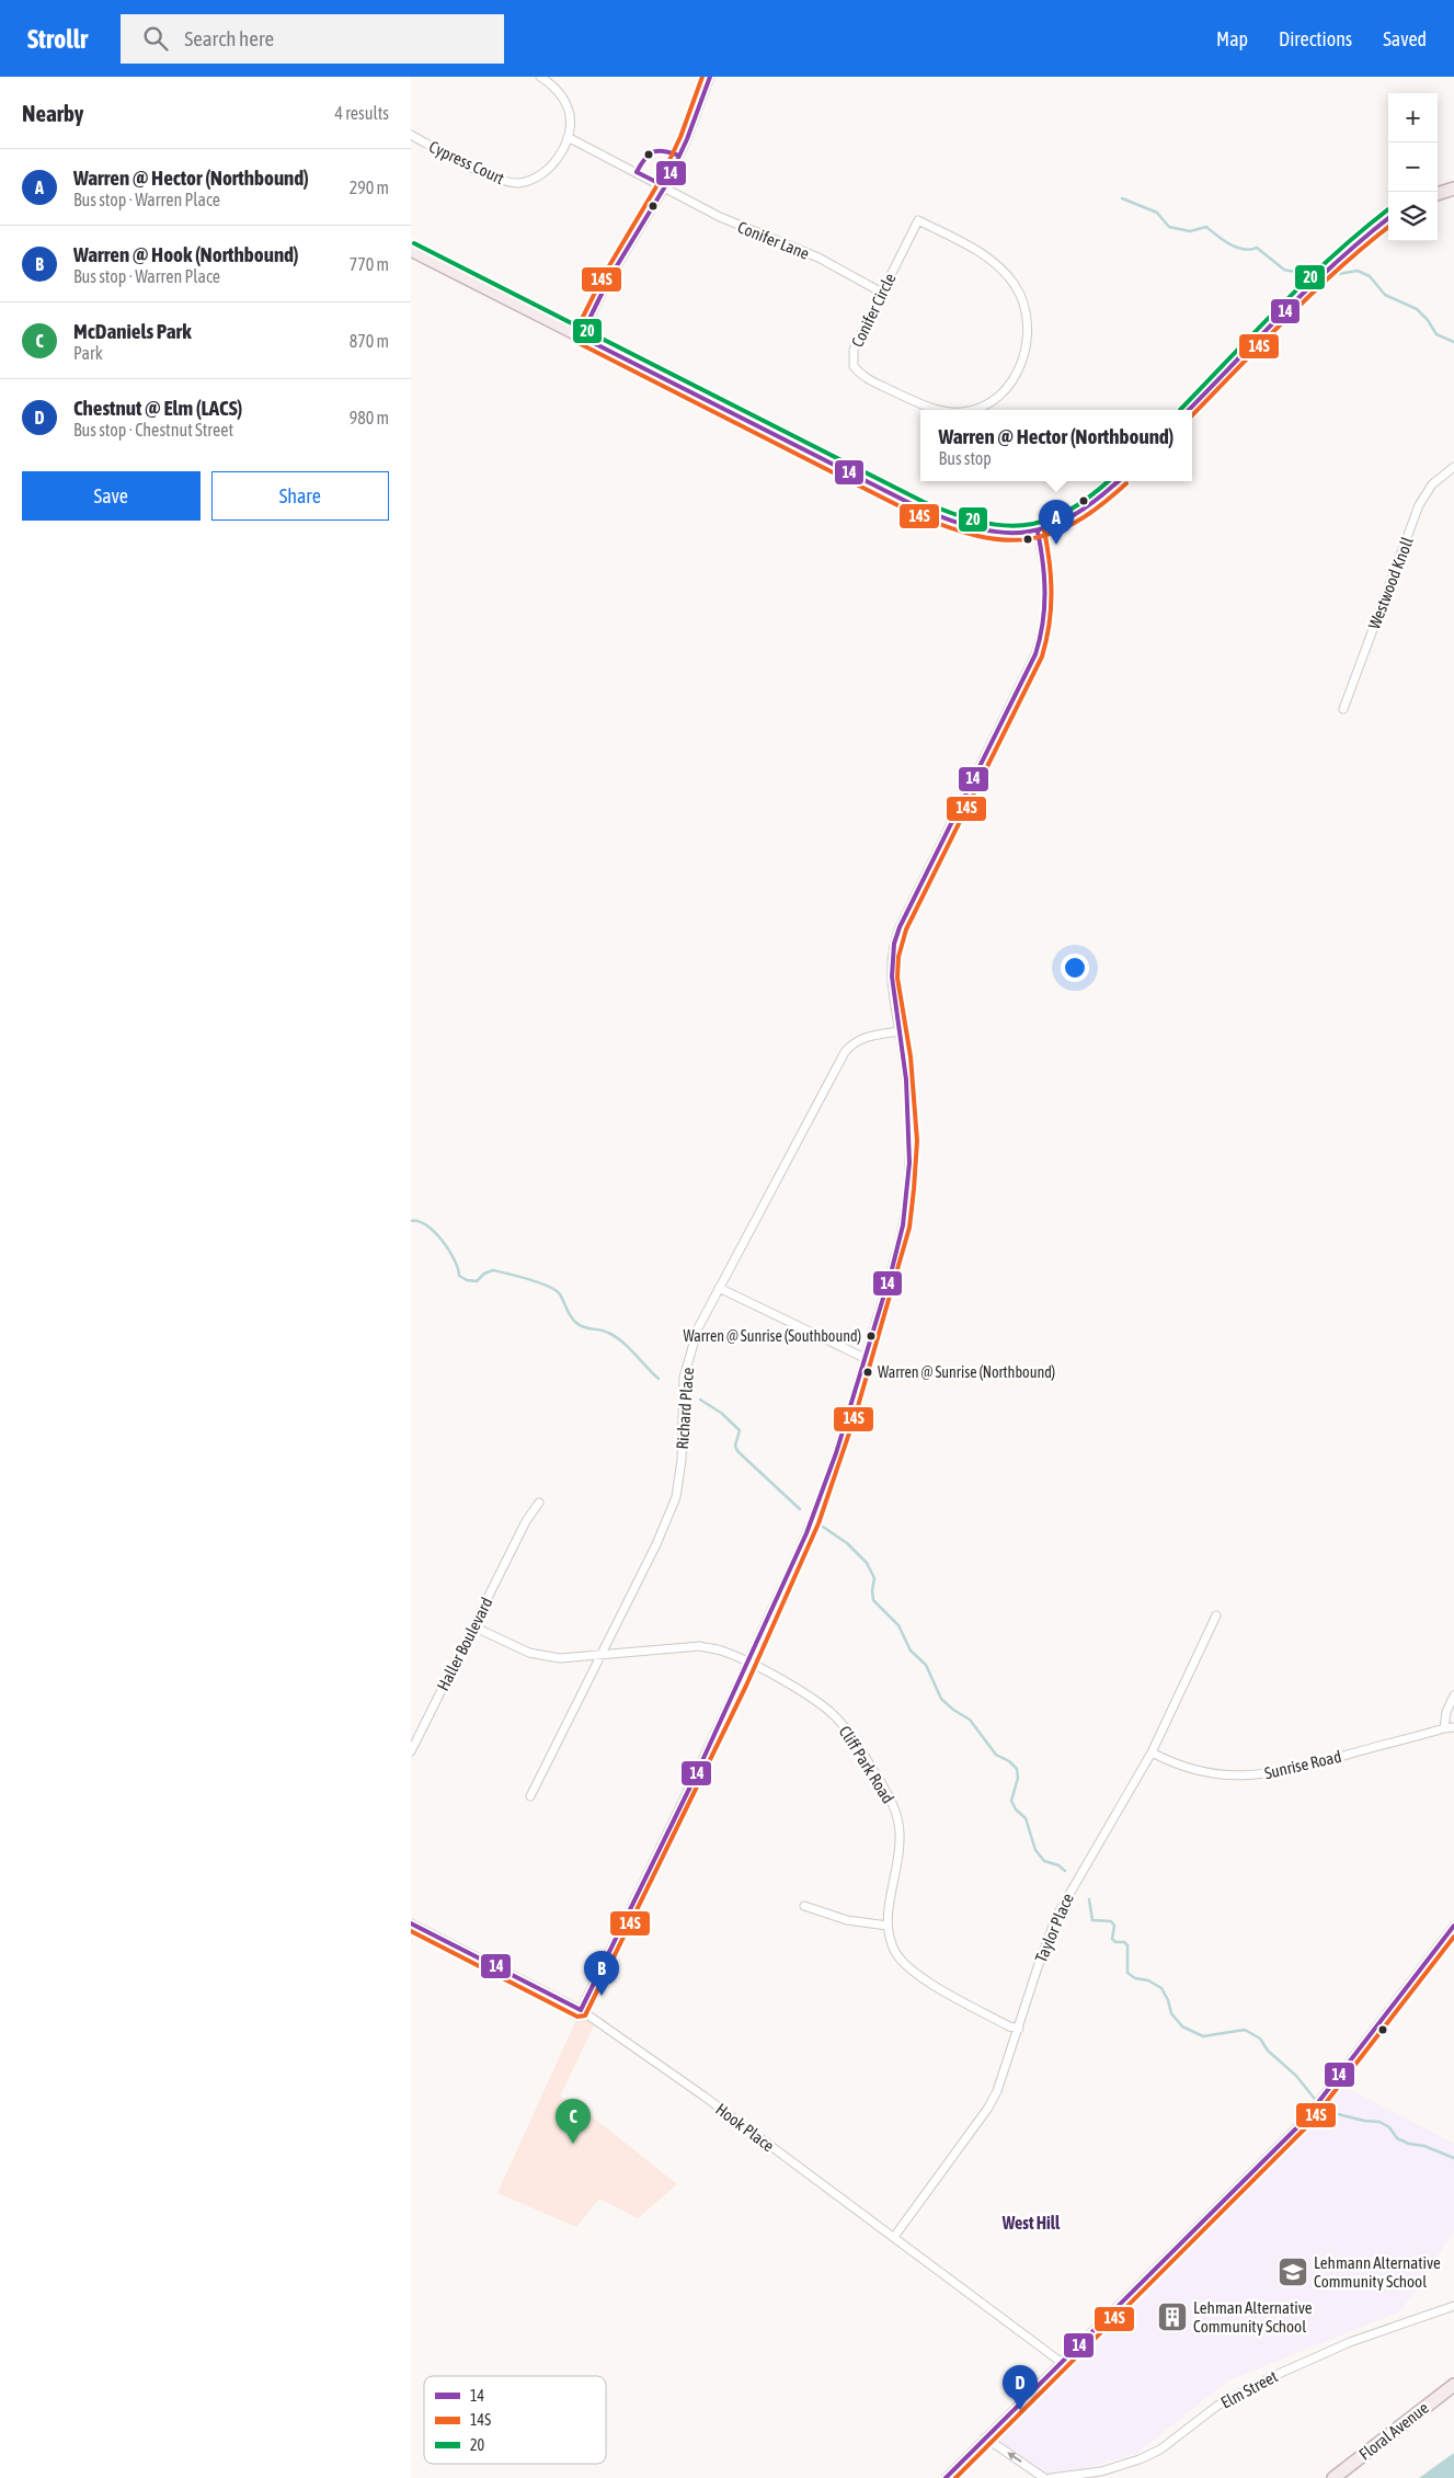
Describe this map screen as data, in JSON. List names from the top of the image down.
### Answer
{
  "streets": {
    "main road": ["Floral Avenue"],
    "street": [
      "Cypress Court",
      "Conifer Lane",
      "Conifer Circle",
      "Westwood Knoll",
      "Richard Place",
      "Haller Boulevard",
      "Cliff Park Road",
      "Sunrise Road",
      "Taylor Place",
      "Hook Place",
      "Elm Street"
    ]
  },
  "crossings": [
    ["Conifer Lane", "Conifer Circle"],
    ["Richard Place", "Cliff Park Road"],
    ["Haller Boulevard", "Cliff Park Road"],
    ["Cliff Park Road", "Taylor Place"],
    ["Sunrise Road", "Taylor Place"],
    ["Taylor Place", "Hook Place"]
  ],
  "districts": ["West Hill"],
  "places": {
    "other": ["Warren @ Sunrise (Southbound)", "Warren @ Sunrise (Northbound)"],
    "school or university": ["Lehmann Alternative Community School"],
    "building": ["Lehman Alternative Community School"]
  },
  "lines": ["transit line 14", "transit line 14S", "transit line 20"],
  "legend": ["14", "14S", "20"],
  "page": {
    "header": "Strollr",
    "search": "Search here",
    "nav": ["Map", "Directions", "Saved"],
    "heading": ["Nearby", "4 results"],
    "map_buttons": ["+", "−"],
    "list": [
      {
        "mark": "A",
        "name": "Warren @ Hector (Northbound)",
        "note": "Bus stop · Warren Place",
        "value": "290 m"
      },
      {
        "mark": "B",
        "name": "Warren @ Hook (Northbound)",
        "note": "Bus stop · Warren Place",
        "value": "770 m"
      },
      {
        "mark": "C",
        "name": "McDaniels Park",
        "note": "Park",
        "value": "870 m"
      },
      {
        "mark": "D",
        "name": "Chestnut @ Elm (LACS)",
        "note": "Bus stop · Chestnut Street",
        "value": "980 m"
      }
    ],
    "popup": ["Warren @ Hector (Northbound)", "Bus stop"],
    "buttons": ["Save", "Share"],
    "pins": [
      "A",
      "B",
      "C",
      "D"
    ]
  }
}
